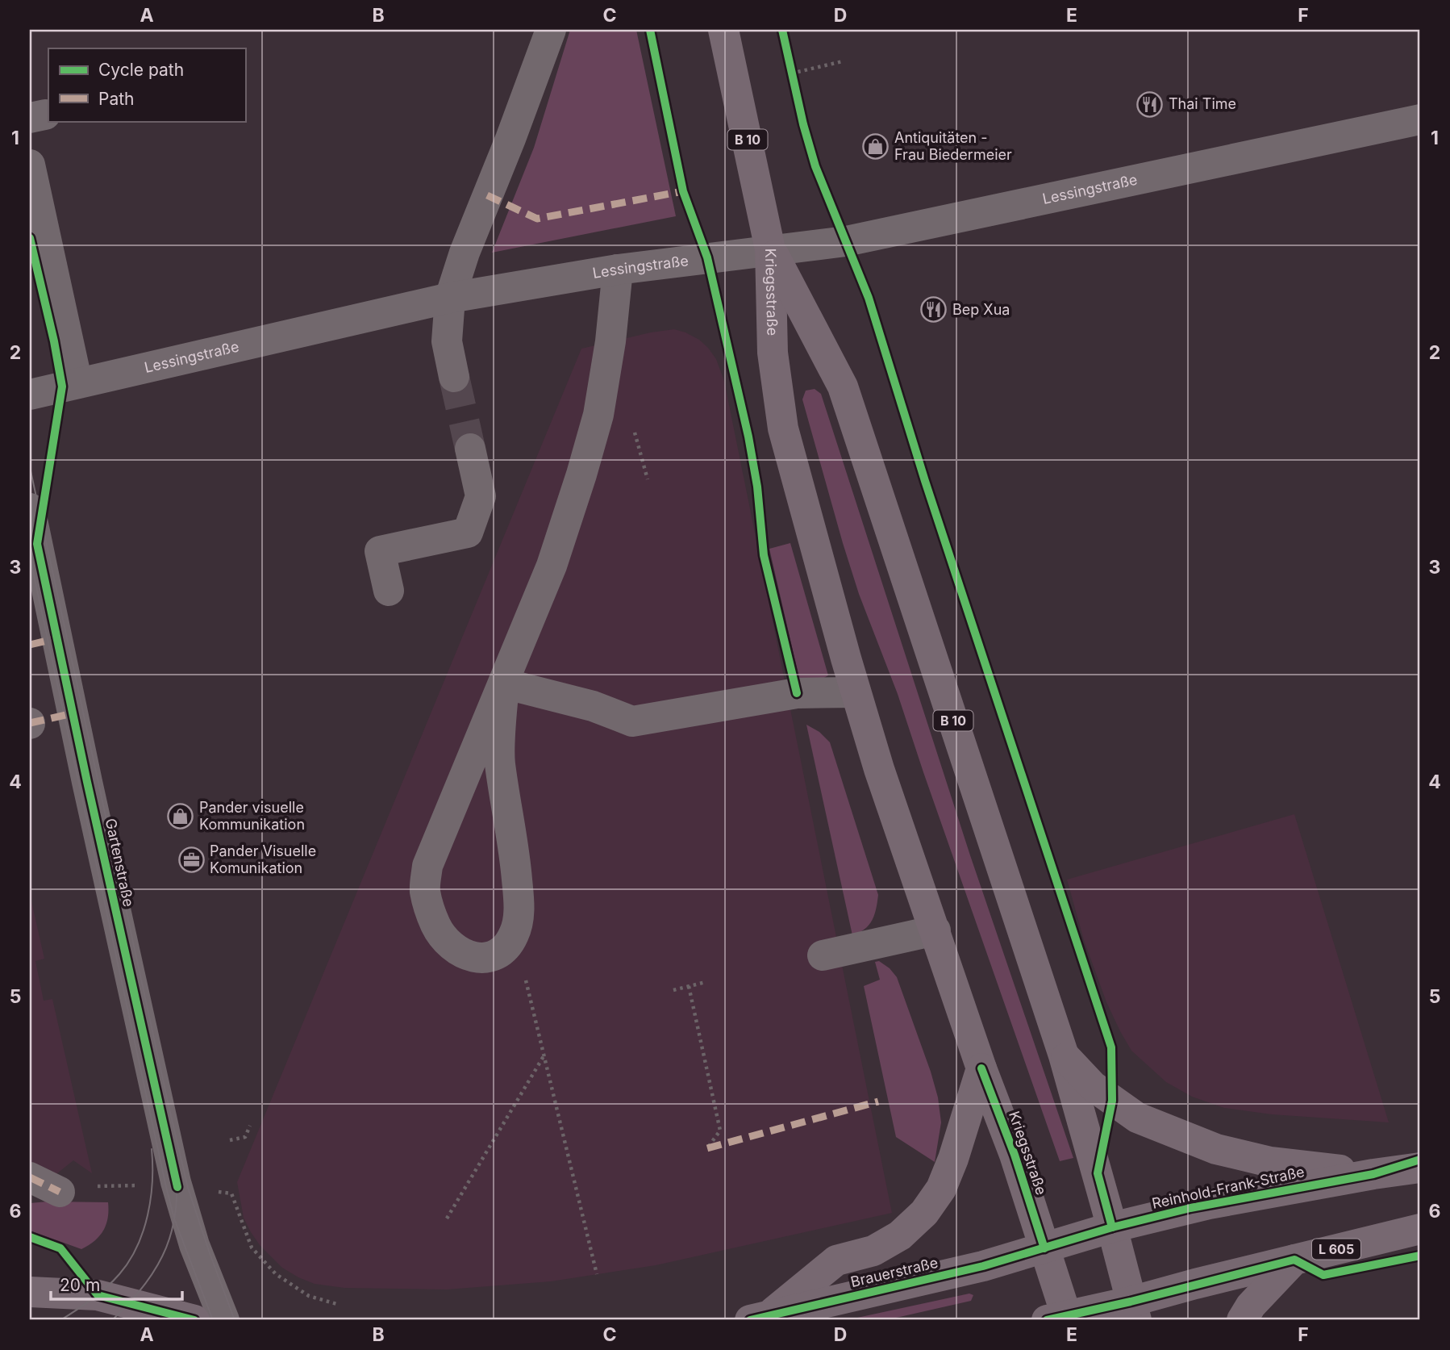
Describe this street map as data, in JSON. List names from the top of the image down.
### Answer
{
  "streets": {
    "main road": [
      "B 10",
      "Kriegsstraße",
      "Reinhold-Frank-Straße",
      "L 605",
      "Brauerstraße"
    ],
    "street": ["Lessingstraße", "Gartenstraße"]
  },
  "crossings": [
    ["B 10", "Lessingstraße"],
    ["B 10", "Kriegsstraße"],
    ["Lessingstraße", "Kriegsstraße"],
    ["Kriegsstraße", "Reinhold-Frank-Straße"],
    ["Kriegsstraße", "L 605"],
    ["Kriegsstraße", "Brauerstraße"],
    ["Reinhold-Frank-Straße", "Brauerstraße"]
  ],
  "places": {
    "restaurant": ["Thai Time", "Bep Xua"],
    "shop": ["Antiquitäten - Frau Biedermeier", "Pander visuelle Kommunikation"],
    "office": ["Pander Visuelle Komunikation"]
  },
  "legend": ["Cycle path", "Path"],
  "scale_bar": "20 m",
  "grid": {
    "columns": [
      "A",
      "B",
      "C",
      "D",
      "E",
      "F"
    ],
    "rows": [
      "1",
      "2",
      "3",
      "4",
      "5",
      "6"
    ]
  }
}
